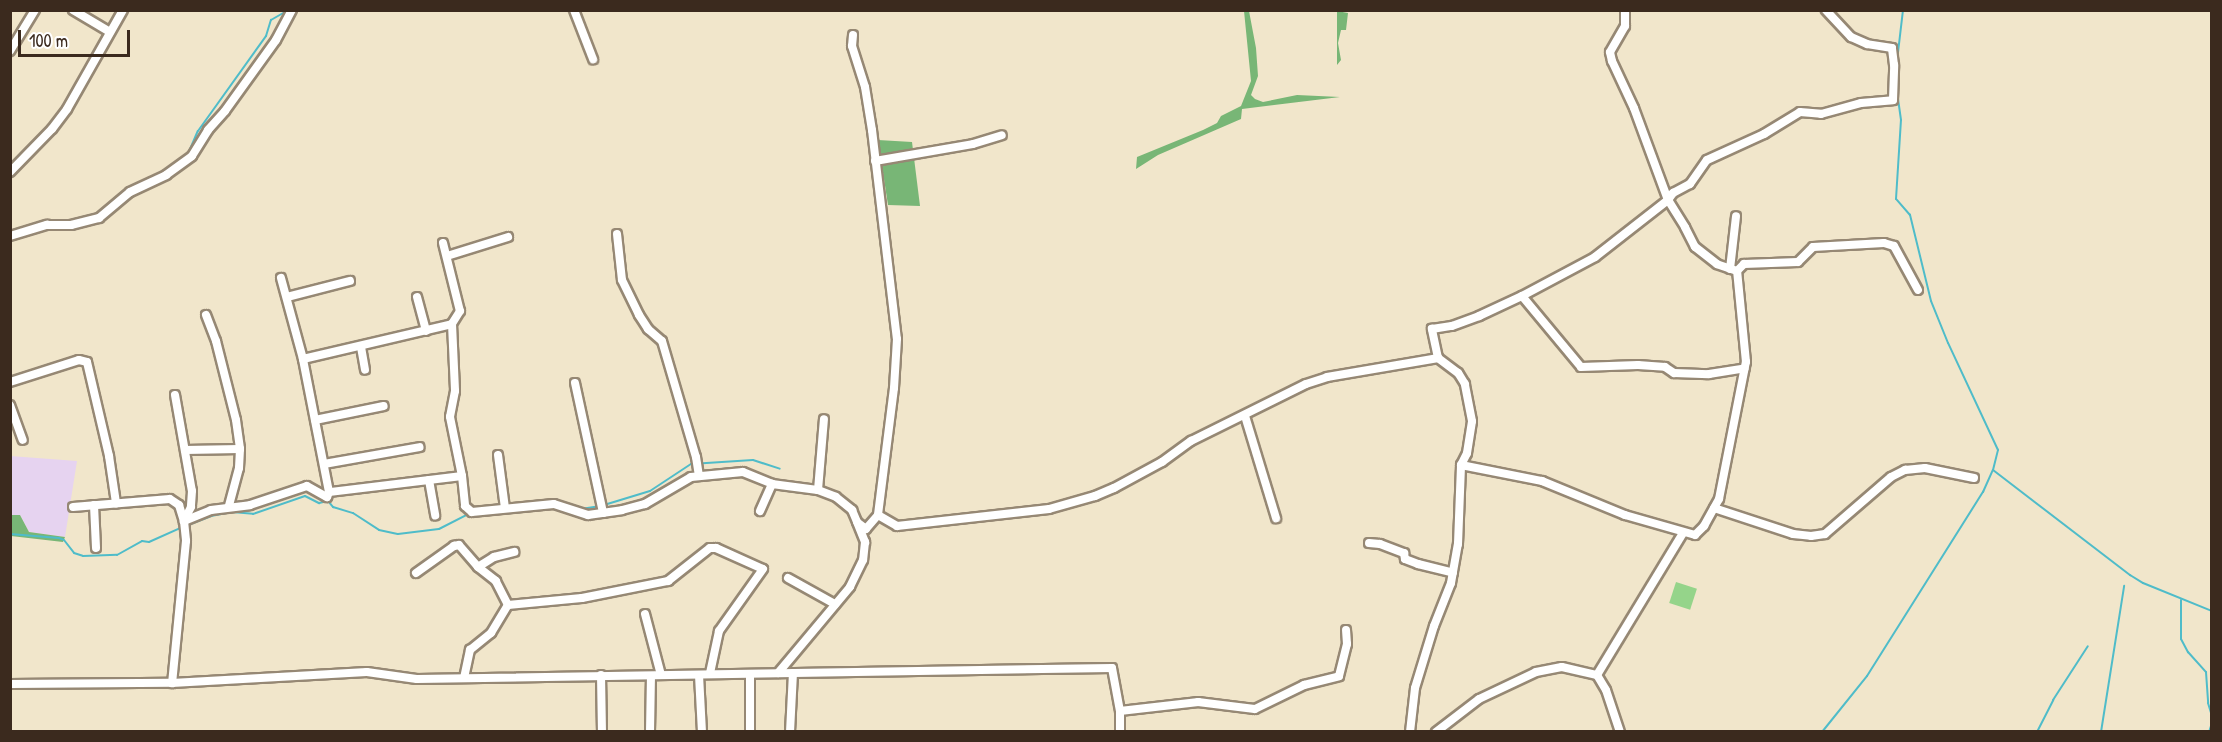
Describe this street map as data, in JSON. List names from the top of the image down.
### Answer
{
  "scale_bar": "100 m"
}
